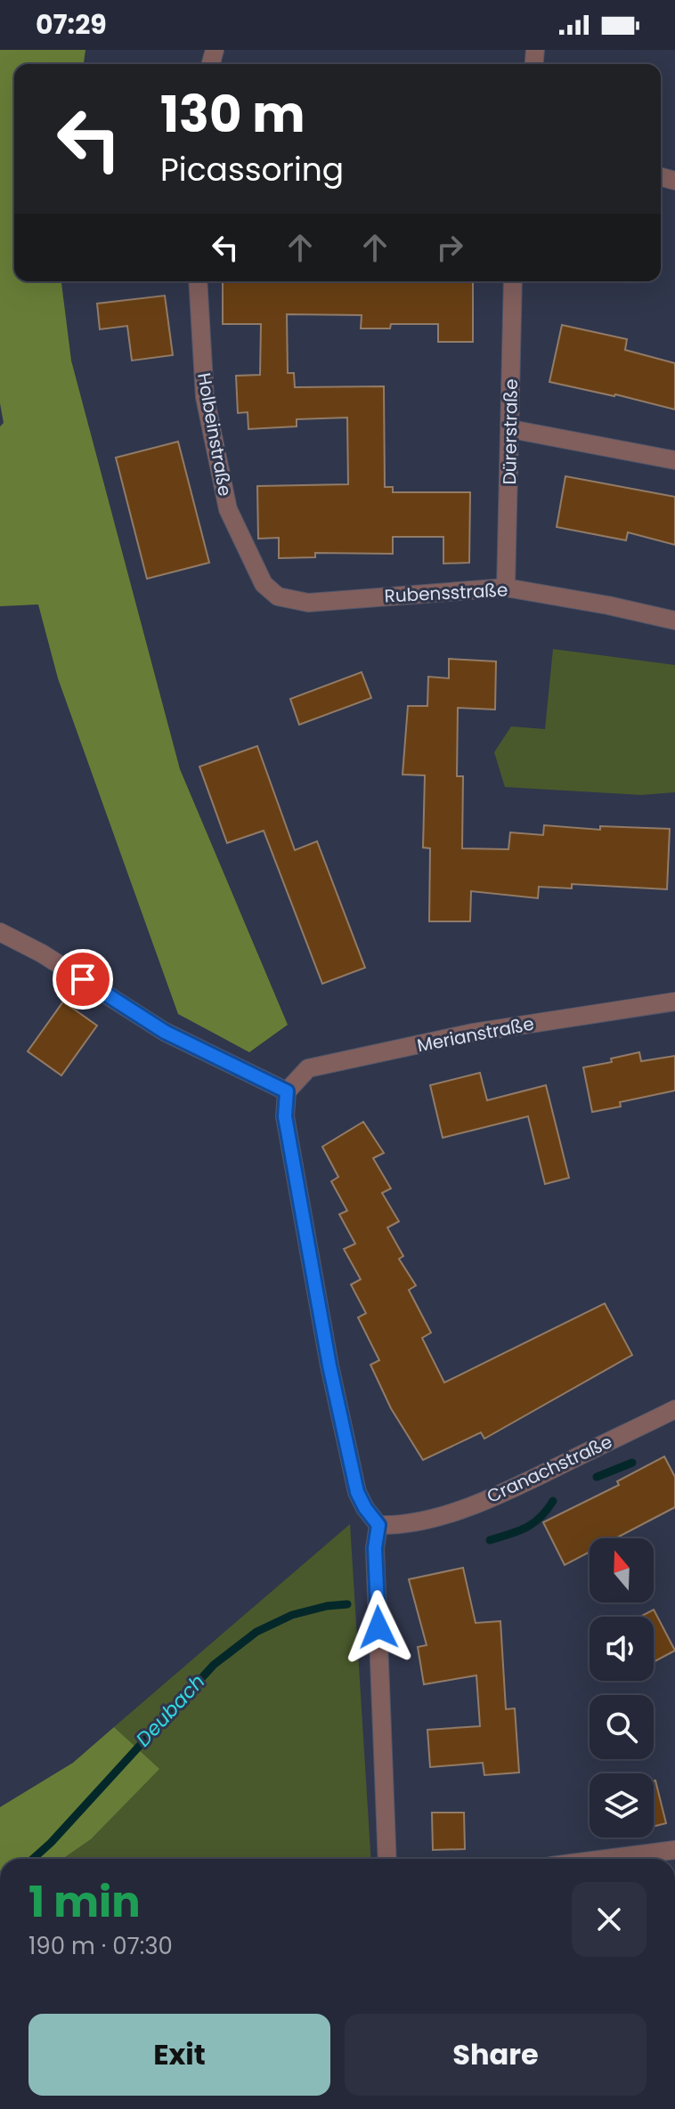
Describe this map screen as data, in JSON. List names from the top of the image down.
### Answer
{
  "streets": {
    "street": [
      "Dürerstraße",
      "Holbeinstraße",
      "Rubensstraße",
      "Merianstraße",
      "Cranachstraße"
    ]
  },
  "crossings": [
    ["Dürerstraße", "Rubensstraße"],
    ["Holbeinstraße", "Rubensstraße"]
  ],
  "water": ["Deubach"],
  "north": "top",
  "page": {
    "status": "07:29",
    "turn": ["130 m", "Picassoring"],
    "heading": ["1 min", "190 m · 07:30"],
    "buttons": ["Exit", "Share"]
  }
}
